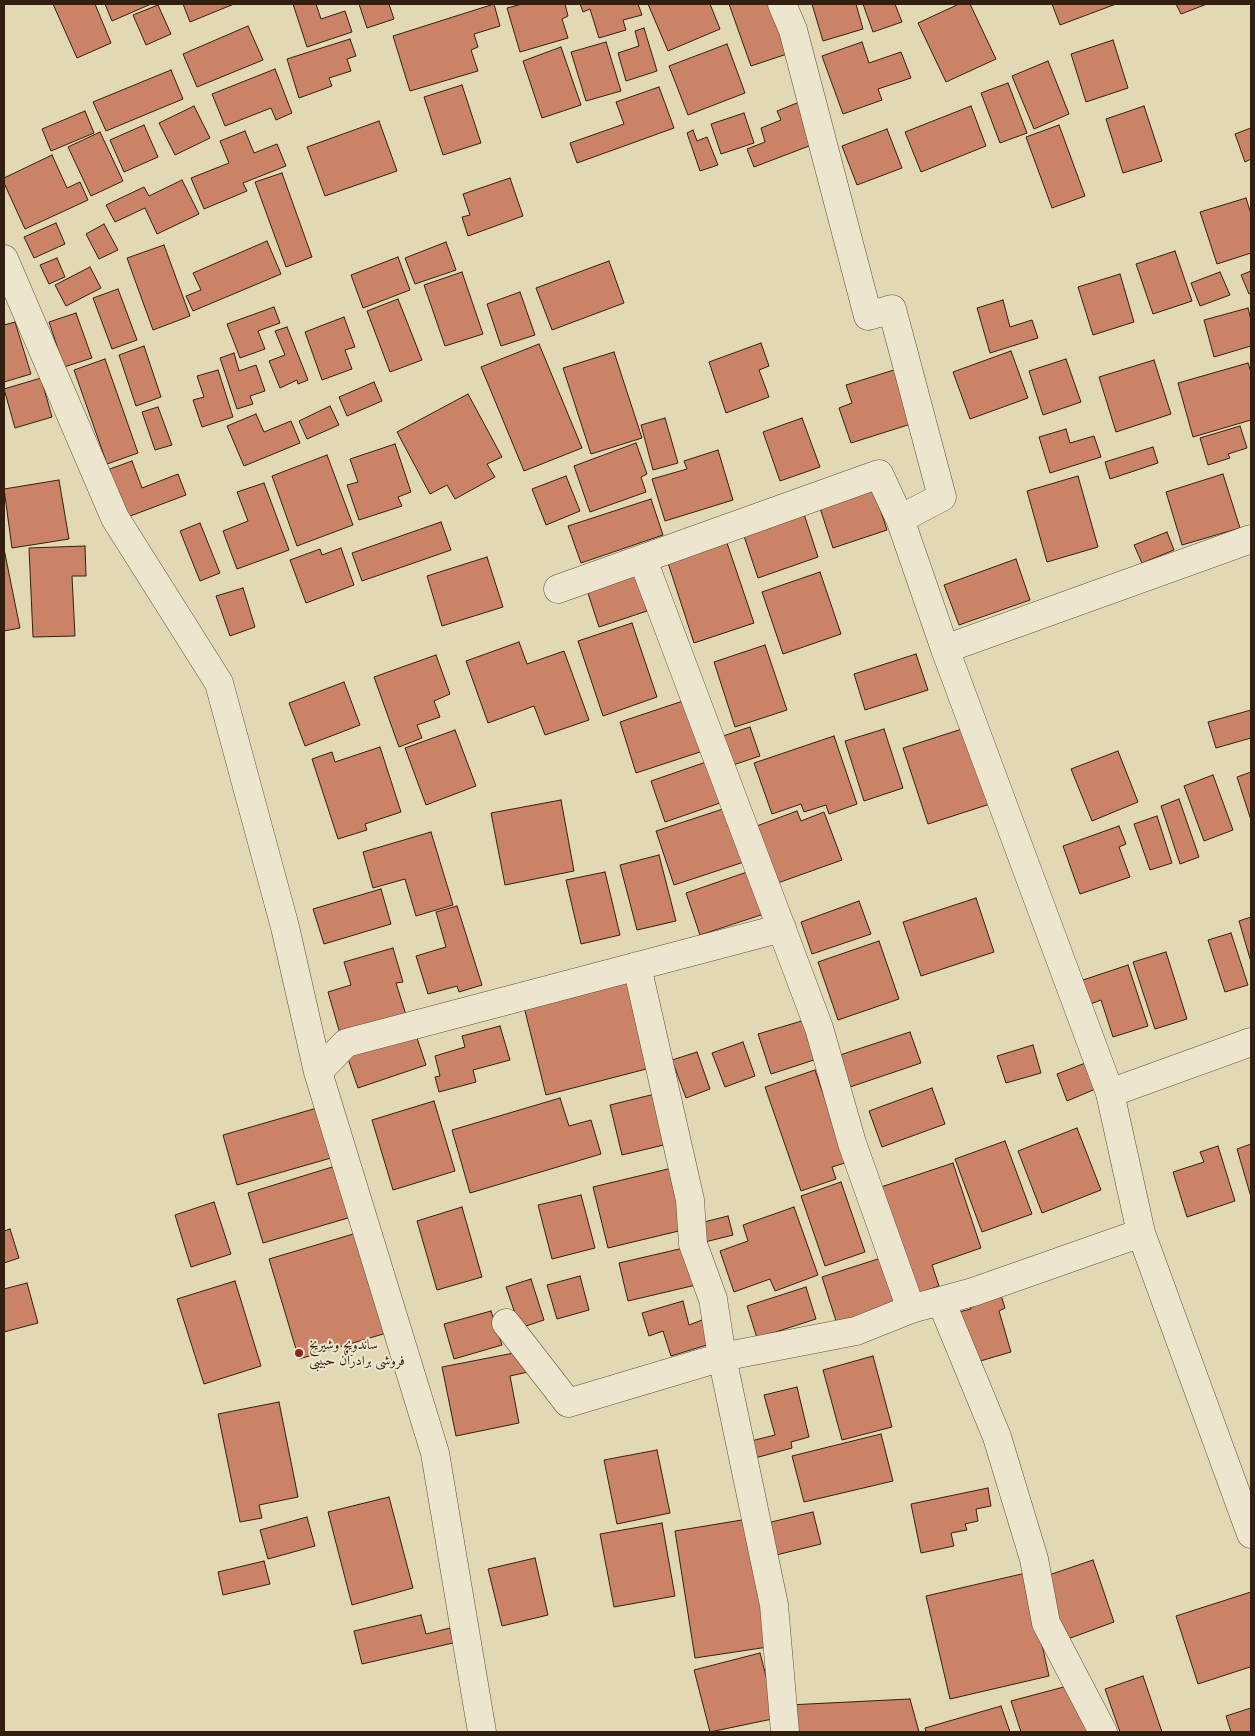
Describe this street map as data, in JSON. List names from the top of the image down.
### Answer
{
  "places": ["ساندویچ وشیریخ فروشی برادران حبیبی"]
}
